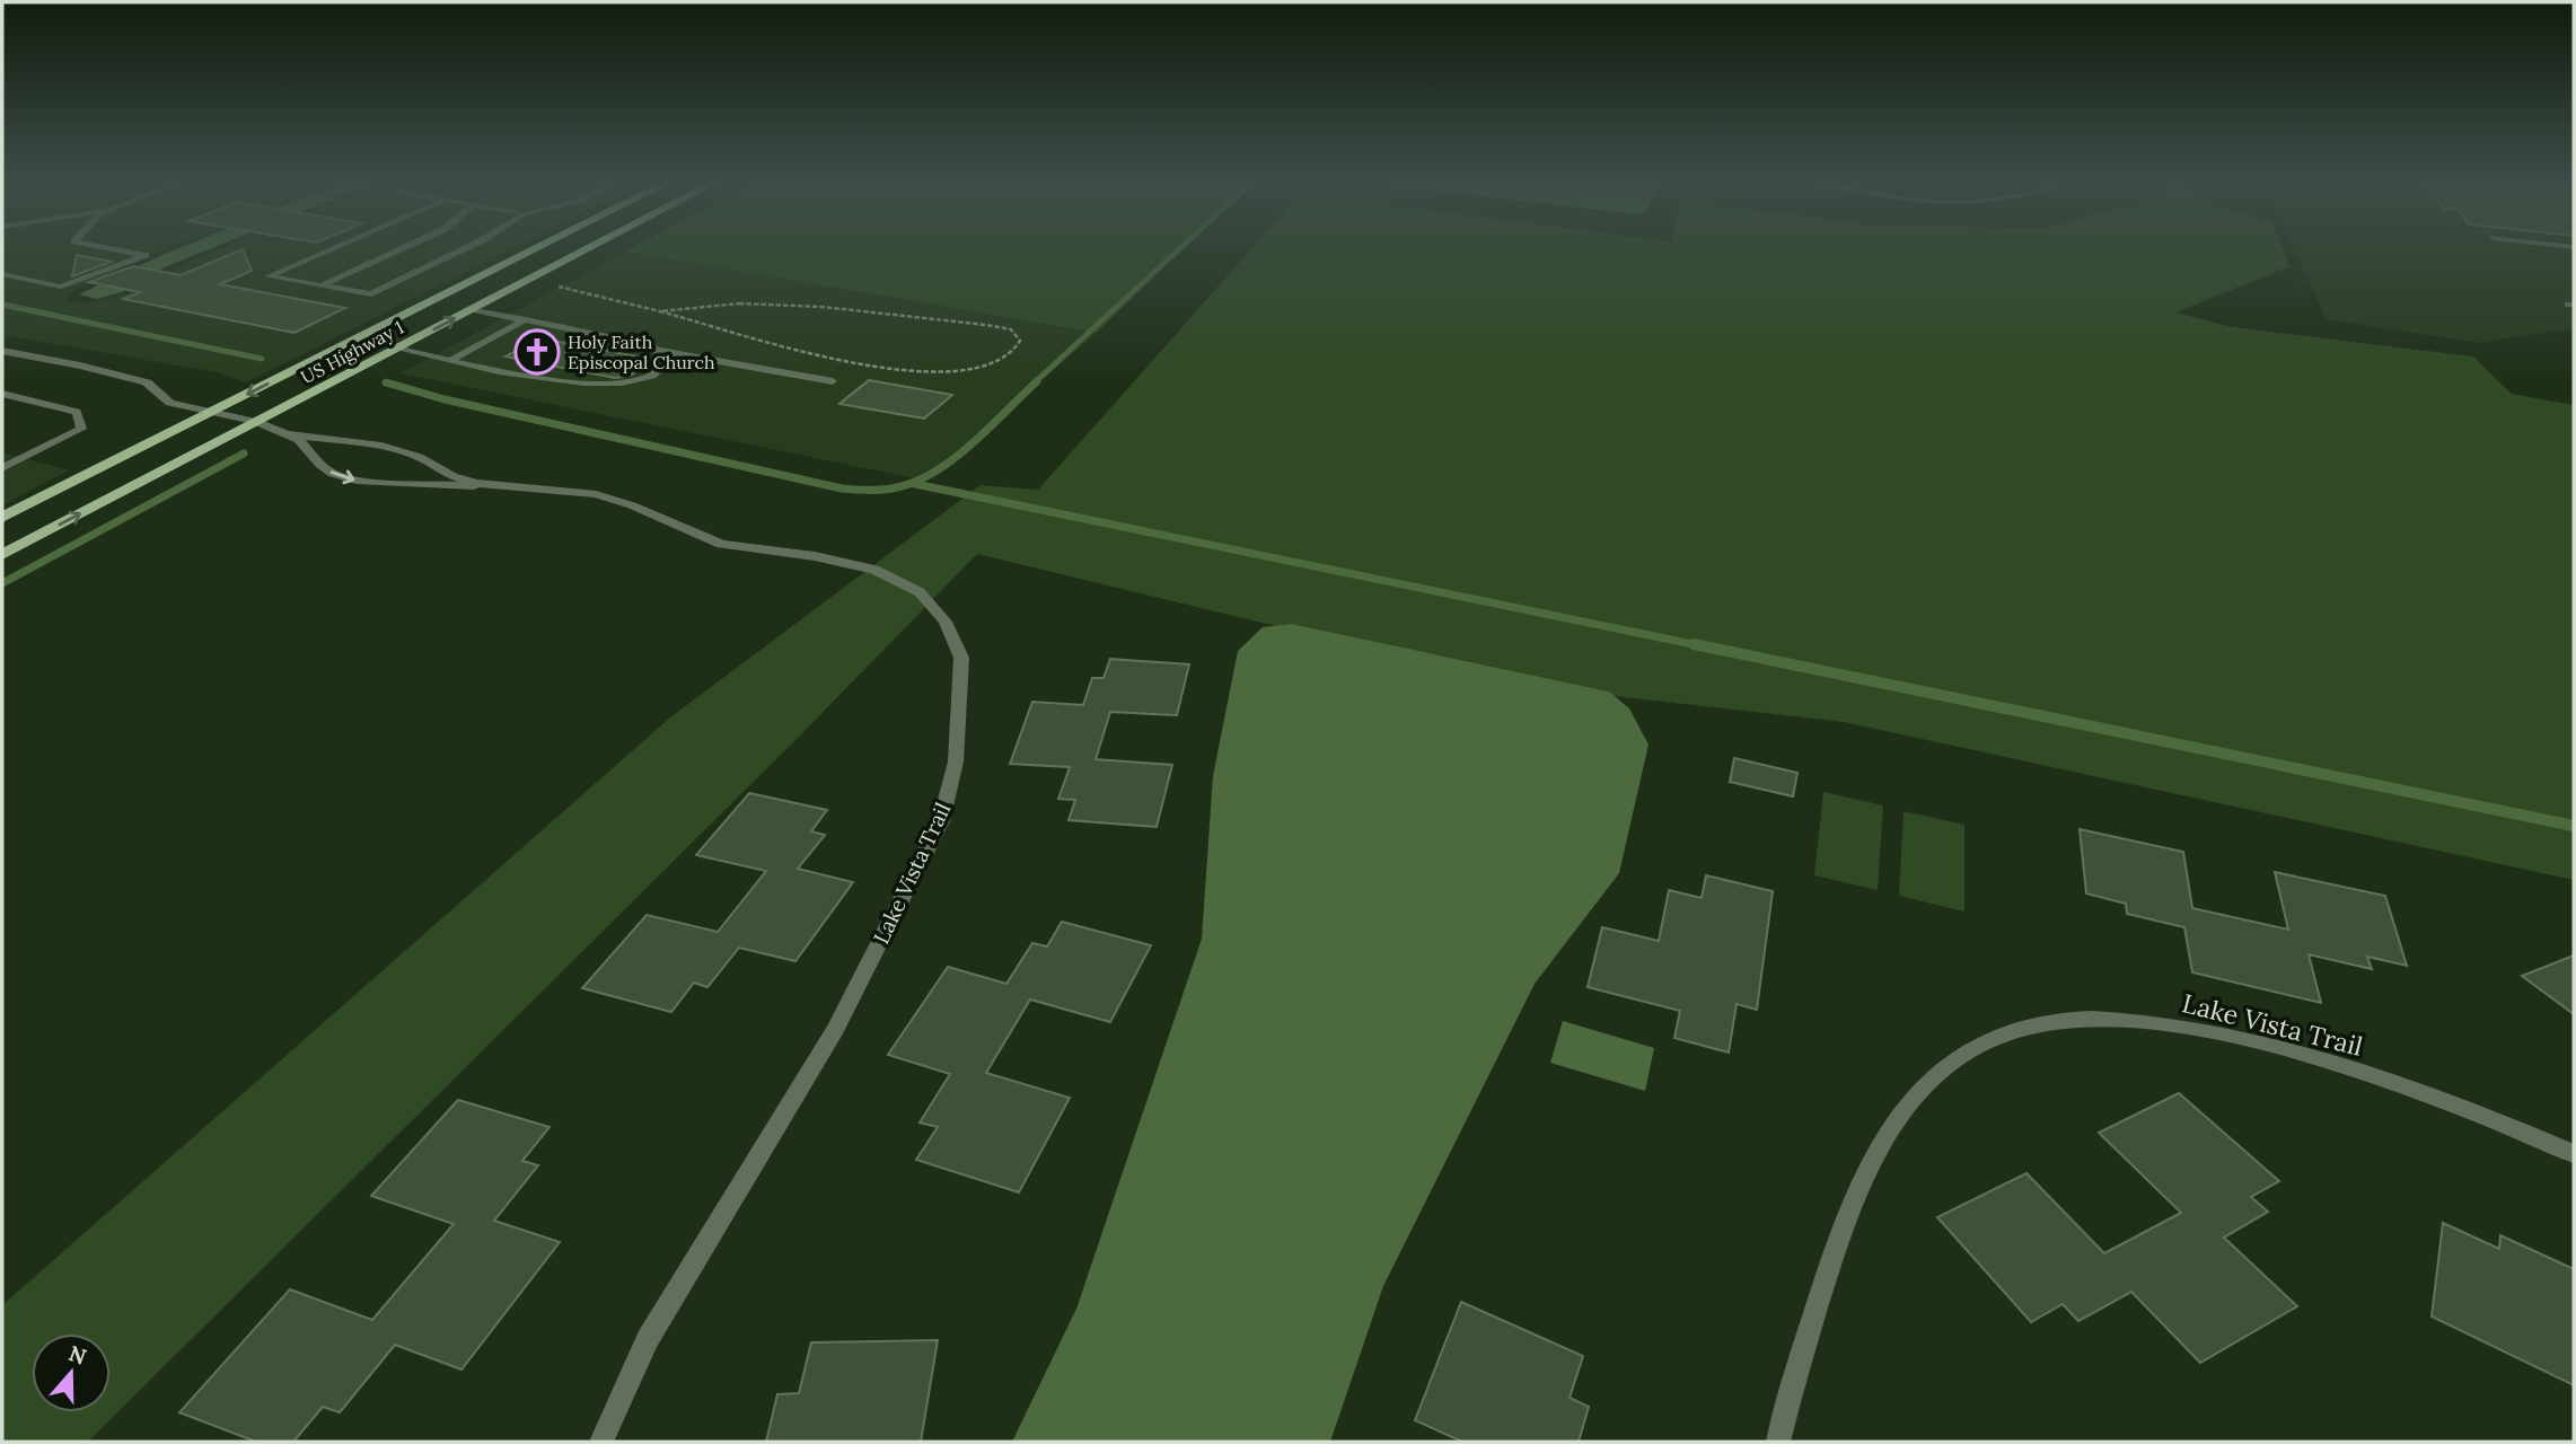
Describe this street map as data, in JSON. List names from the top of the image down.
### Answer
{
  "streets": {
    "main road": ["US Highway 1"],
    "street": ["Lake Vista Trail"]
  },
  "crossings": [
    ["US Highway 1", "Lake Vista Trail"]
  ],
  "places": {
    "church": ["Holy Faith Episcopal Church"]
  },
  "north": "top"
}
